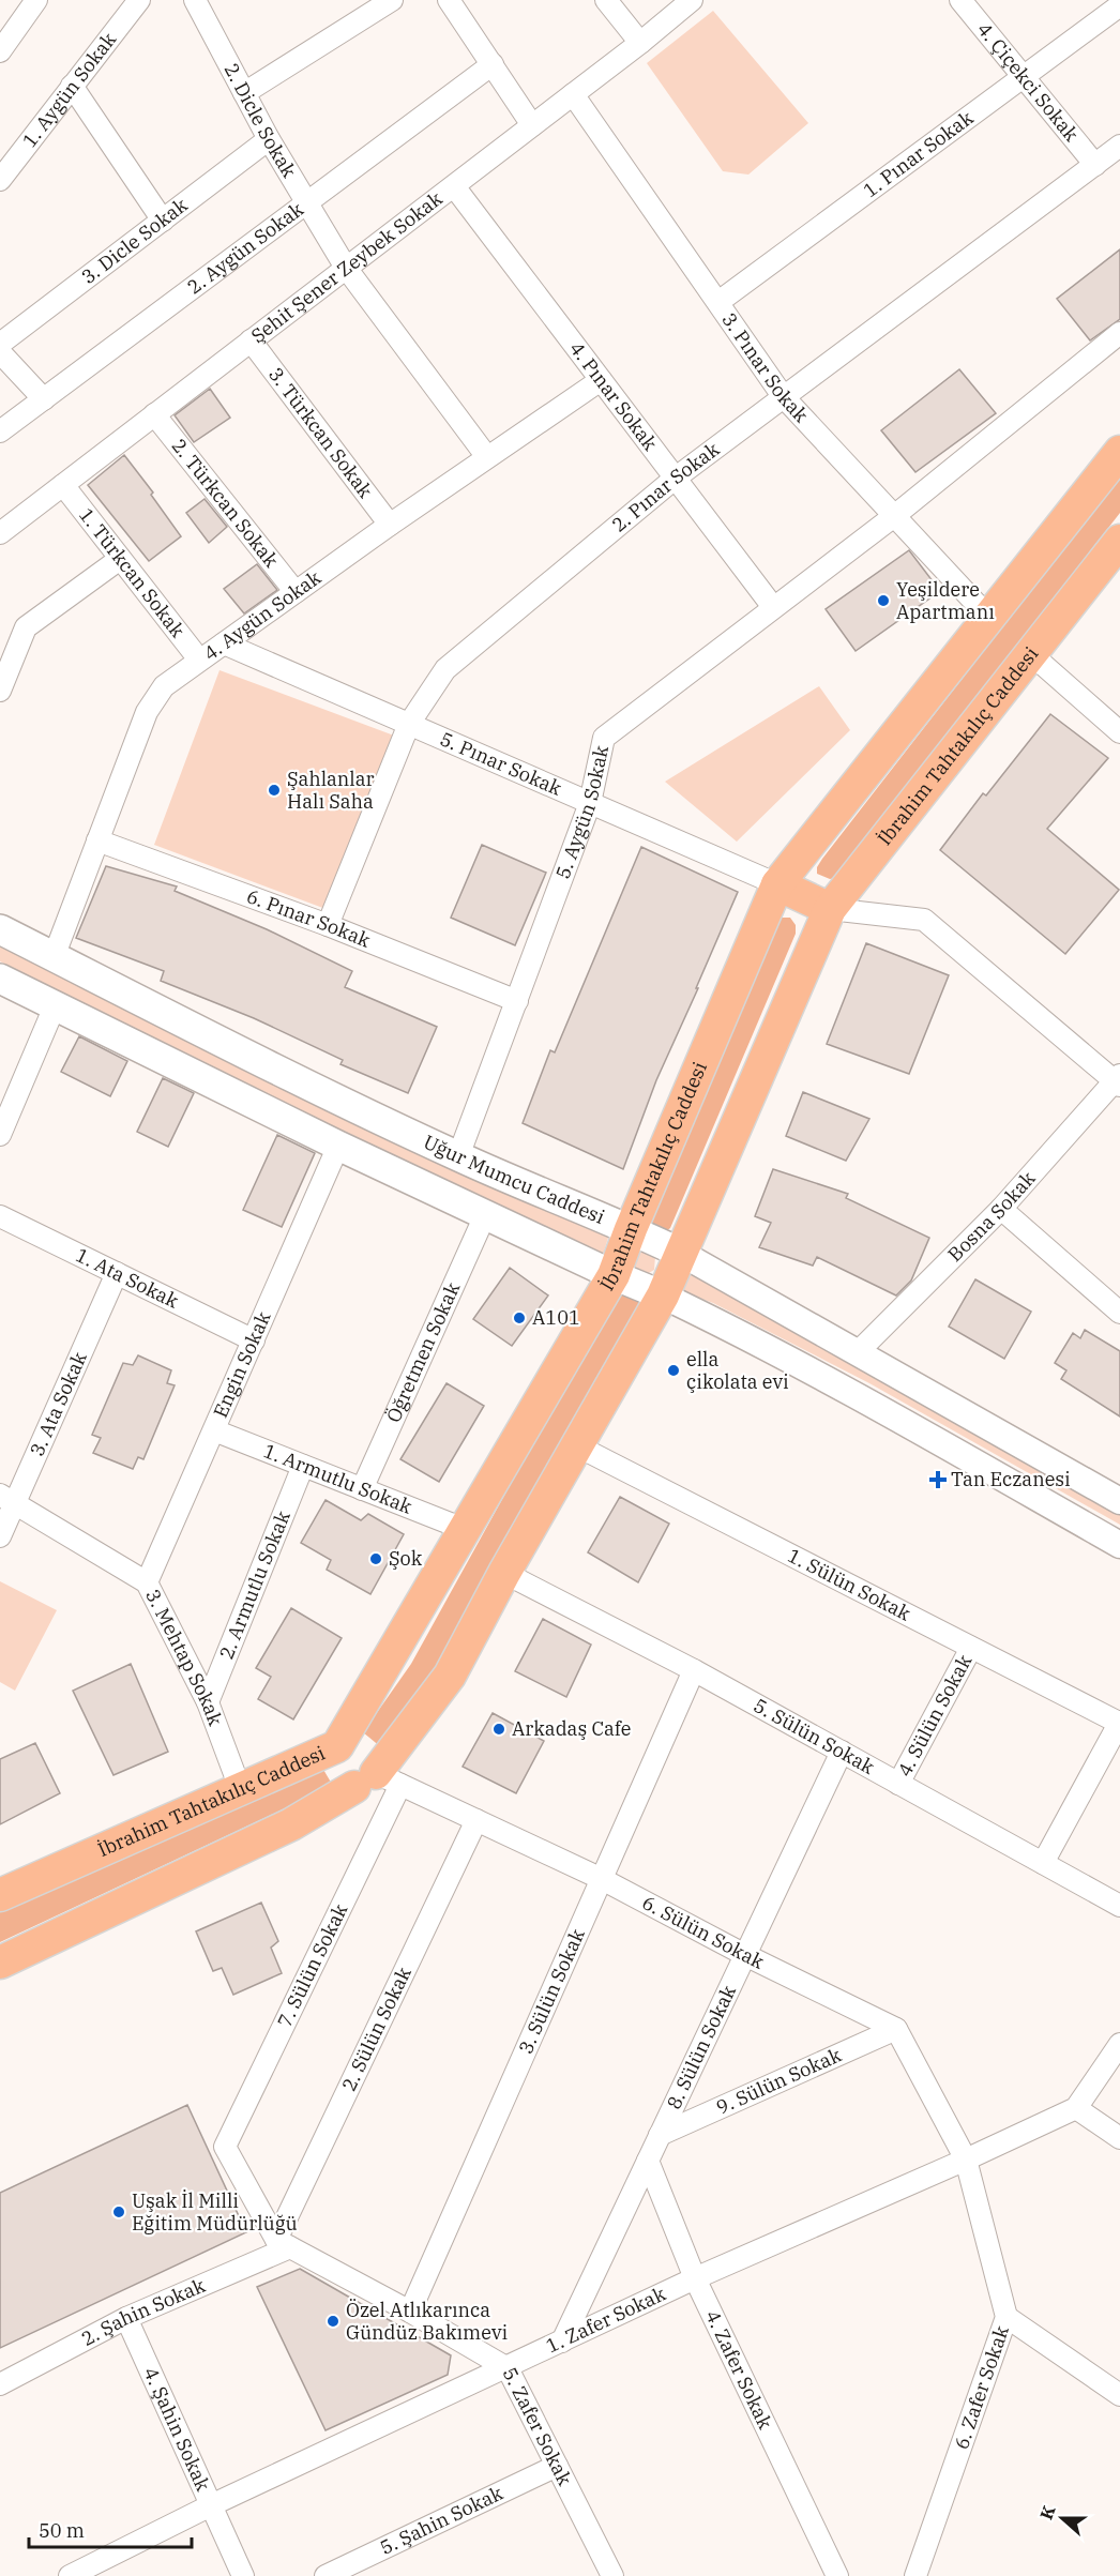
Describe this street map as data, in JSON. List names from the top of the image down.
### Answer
{
  "streets": {
    "main road": ["İbrahim Tahtakılıç Caddesi", "Uğur Mumcu Caddesi"],
    "street": [
      "4. Çiçekci Sokak",
      "1. Aygün Sokak",
      "2. Dicle Sokak",
      "1. Pınar Sokak",
      "3. Dicle Sokak",
      "2. Aygün Sokak",
      "Şehit Şener Zeybek Sokak",
      "3. Pınar Sokak",
      "4. Pınar Sokak",
      "3. Türkcan Sokak",
      "2. Pınar Sokak",
      "2. Türkcan Sokak",
      "1. Türkcan Sokak",
      "4. Aygün Sokak",
      "5. Pınar Sokak",
      "5. Aygün Sokak",
      "6. Pınar Sokak",
      "Bosna Sokak",
      "1. Ata Sokak",
      "Öğretmen Sokak",
      "Engin Sokak",
      "3. Ata Sokak",
      "1. Armutlu Sokak",
      "2. Armutlu Sokak",
      "1. Sülün Sokak",
      "3. Mehtap Sokak",
      "4. Sülün Sokak",
      "5. Sülün Sokak",
      "6. Sülün Sokak",
      "7. Sülün Sokak",
      "3. Sülün Sokak",
      "2. Sülün Sokak",
      "8. Sülün Sokak",
      "9. Sülün Sokak",
      "2. Şahin Sokak",
      "1. Zafer Sokak",
      "4. Zafer Sokak",
      "6. Zafer Sokak",
      "5. Zafer Sokak",
      "4. Şahin Sokak",
      "5. Şahin Sokak"
    ]
  },
  "crossings": [
    ["4. Çiçekci Sokak", "1. Pınar Sokak"],
    ["4. Çiçekci Sokak", "2. Pınar Sokak"],
    ["2. Dicle Sokak", "3. Dicle Sokak"],
    ["2. Dicle Sokak", "2. Aygün Sokak"],
    ["2. Dicle Sokak", "Şehit Şener Zeybek Sokak"],
    ["2. Dicle Sokak", "4. Aygün Sokak"],
    ["1. Pınar Sokak", "3. Pınar Sokak"],
    ["Şehit Şener Zeybek Sokak", "3. Pınar Sokak"],
    ["Şehit Şener Zeybek Sokak", "4. Pınar Sokak"],
    ["Şehit Şener Zeybek Sokak", "3. Türkcan Sokak"],
    ["Şehit Şener Zeybek Sokak", "2. Türkcan Sokak"],
    ["Şehit Şener Zeybek Sokak", "1. Türkcan Sokak"],
    ["3. Pınar Sokak", "2. Pınar Sokak"],
    ["3. Pınar Sokak", "İbrahim Tahtakılıç Caddesi"],
    ["3. Pınar Sokak", "5. Aygün Sokak"],
    ["4. Pınar Sokak", "2. Pınar Sokak"],
    ["4. Pınar Sokak", "4. Aygün Sokak"],
    ["4. Pınar Sokak", "5. Aygün Sokak"],
    ["3. Türkcan Sokak", "4. Aygün Sokak"],
    ["2. Pınar Sokak", "5. Pınar Sokak"],
    ["2. Pınar Sokak", "6. Pınar Sokak"],
    ["2. Türkcan Sokak", "4. Aygün Sokak"],
    ["1. Türkcan Sokak", "4. Aygün Sokak"],
    ["4. Aygün Sokak", "5. Pınar Sokak"],
    ["4. Aygün Sokak", "6. Pınar Sokak"],
    ["4. Aygün Sokak", "Uğur Mumcu Caddesi"],
    ["İbrahim Tahtakılıç Caddesi", "5. Pınar Sokak"],
    ["İbrahim Tahtakılıç Caddesi", "Uğur Mumcu Caddesi"],
    ["İbrahim Tahtakılıç Caddesi", "1. Armutlu Sokak"],
    ["İbrahim Tahtakılıç Caddesi", "1. Sülün Sokak"],
    ["İbrahim Tahtakılıç Caddesi", "3. Mehtap Sokak"],
    ["İbrahim Tahtakılıç Caddesi", "5. Sülün Sokak"],
    ["İbrahim Tahtakılıç Caddesi", "6. Sülün Sokak"],
    ["İbrahim Tahtakılıç Caddesi", "7. Sülün Sokak"],
    ["5. Pınar Sokak", "5. Aygün Sokak"],
    ["5. Aygün Sokak", "6. Pınar Sokak"],
    ["5. Aygün Sokak", "Uğur Mumcu Caddesi"],
    ["Uğur Mumcu Caddesi", "Bosna Sokak"],
    ["1. Ata Sokak", "Engin Sokak"],
    ["1. Ata Sokak", "3. Ata Sokak"],
    ["Öğretmen Sokak", "1. Armutlu Sokak"],
    ["Engin Sokak", "1. Armutlu Sokak"],
    ["Engin Sokak", "3. Mehtap Sokak"],
    ["3. Ata Sokak", "3. Mehtap Sokak"],
    ["1. Armutlu Sokak", "2. Armutlu Sokak"],
    ["2. Armutlu Sokak", "3. Mehtap Sokak"],
    ["1. Sülün Sokak", "4. Sülün Sokak"],
    ["4. Sülün Sokak", "5. Sülün Sokak"],
    ["5. Sülün Sokak", "3. Sülün Sokak"],
    ["5. Sülün Sokak", "8. Sülün Sokak"],
    ["6. Sülün Sokak", "7. Sülün Sokak"],
    ["6. Sülün Sokak", "3. Sülün Sokak"],
    ["6. Sülün Sokak", "2. Sülün Sokak"],
    ["6. Sülün Sokak", "8. Sülün Sokak"],
    ["6. Sülün Sokak", "9. Sülün Sokak"],
    ["7. Sülün Sokak", "2. Sülün Sokak"],
    ["7. Sülün Sokak", "2. Şahin Sokak"],
    ["7. Sülün Sokak", "5. Zafer Sokak"],
    ["3. Sülün Sokak", "5. Zafer Sokak"],
    ["2. Sülün Sokak", "2. Şahin Sokak"],
    ["2. Sülün Sokak", "5. Zafer Sokak"],
    ["8. Sülün Sokak", "9. Sülün Sokak"],
    ["8. Sülün Sokak", "1. Zafer Sokak"],
    ["8. Sülün Sokak", "4. Zafer Sokak"],
    ["2. Şahin Sokak", "5. Zafer Sokak"],
    ["2. Şahin Sokak", "4. Şahin Sokak"],
    ["1. Zafer Sokak", "4. Zafer Sokak"],
    ["1. Zafer Sokak", "6. Zafer Sokak"],
    ["1. Zafer Sokak", "5. Zafer Sokak"],
    ["1. Zafer Sokak", "4. Şahin Sokak"],
    ["5. Zafer Sokak", "5. Şahin Sokak"]
  ],
  "places": {
    "other": [
      "Yeşildere Apartmanı",
      "Şahlanlar Halı Saha",
      "A101",
      "ella çikolata evi",
      "Şok",
      "Arkadaş Cafe",
      "Uşak İl Milli Eğitim Müdürlüğü",
      "Özel Atlıkarınca Gündüz Bakımevi"
    ],
    "health": ["Tan Eczanesi"]
  },
  "scale_bar": "50 m",
  "north": "left"
}
